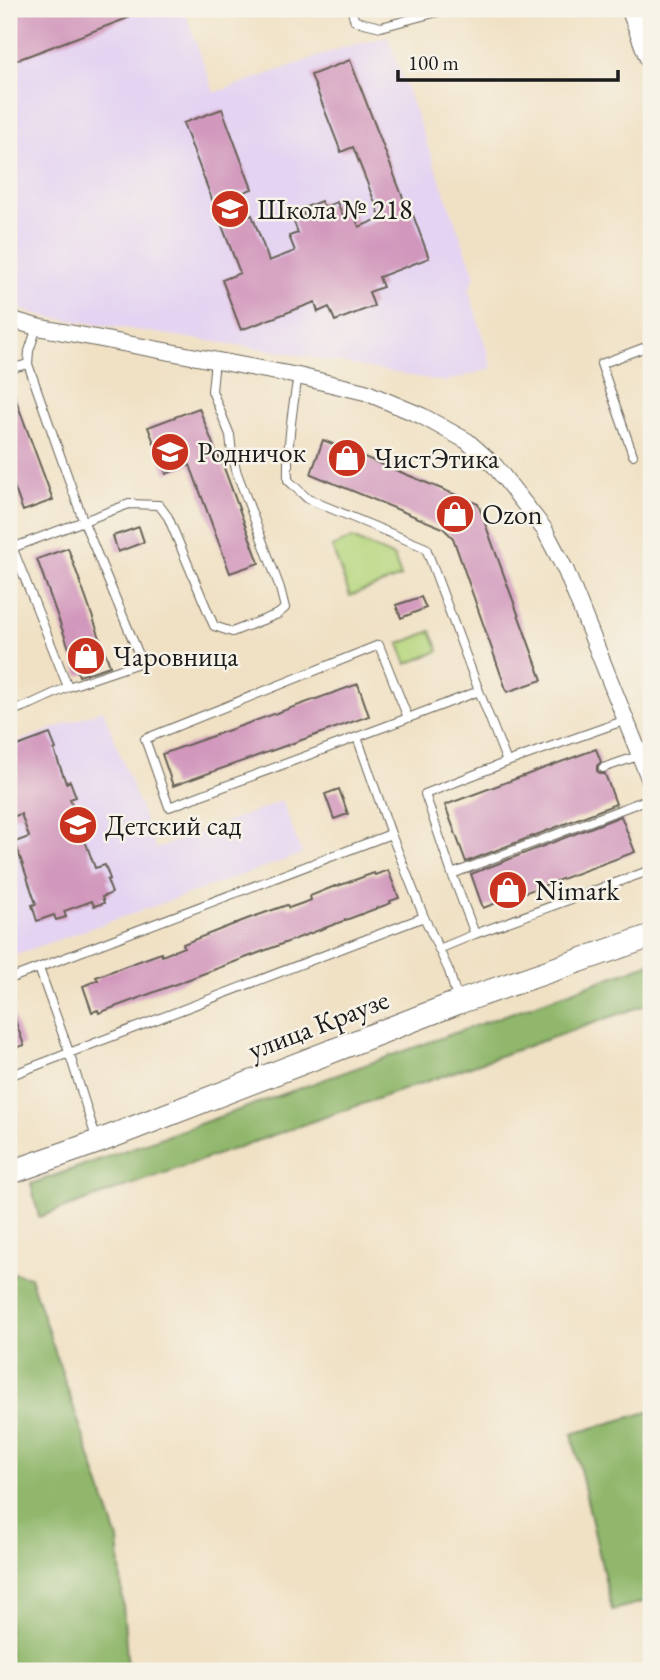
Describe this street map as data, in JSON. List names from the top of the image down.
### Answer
{
  "streets": {
    "main road": ["улица Краузе"]
  },
  "places": {
    "school or university": ["Школа № 218", "Родничок", "Детский сад"],
    "shop": [
      "ЧистЭтика",
      "Ozon",
      "Чаровница",
      "Nimark"
    ]
  },
  "scale_bar": "100 m"
}
